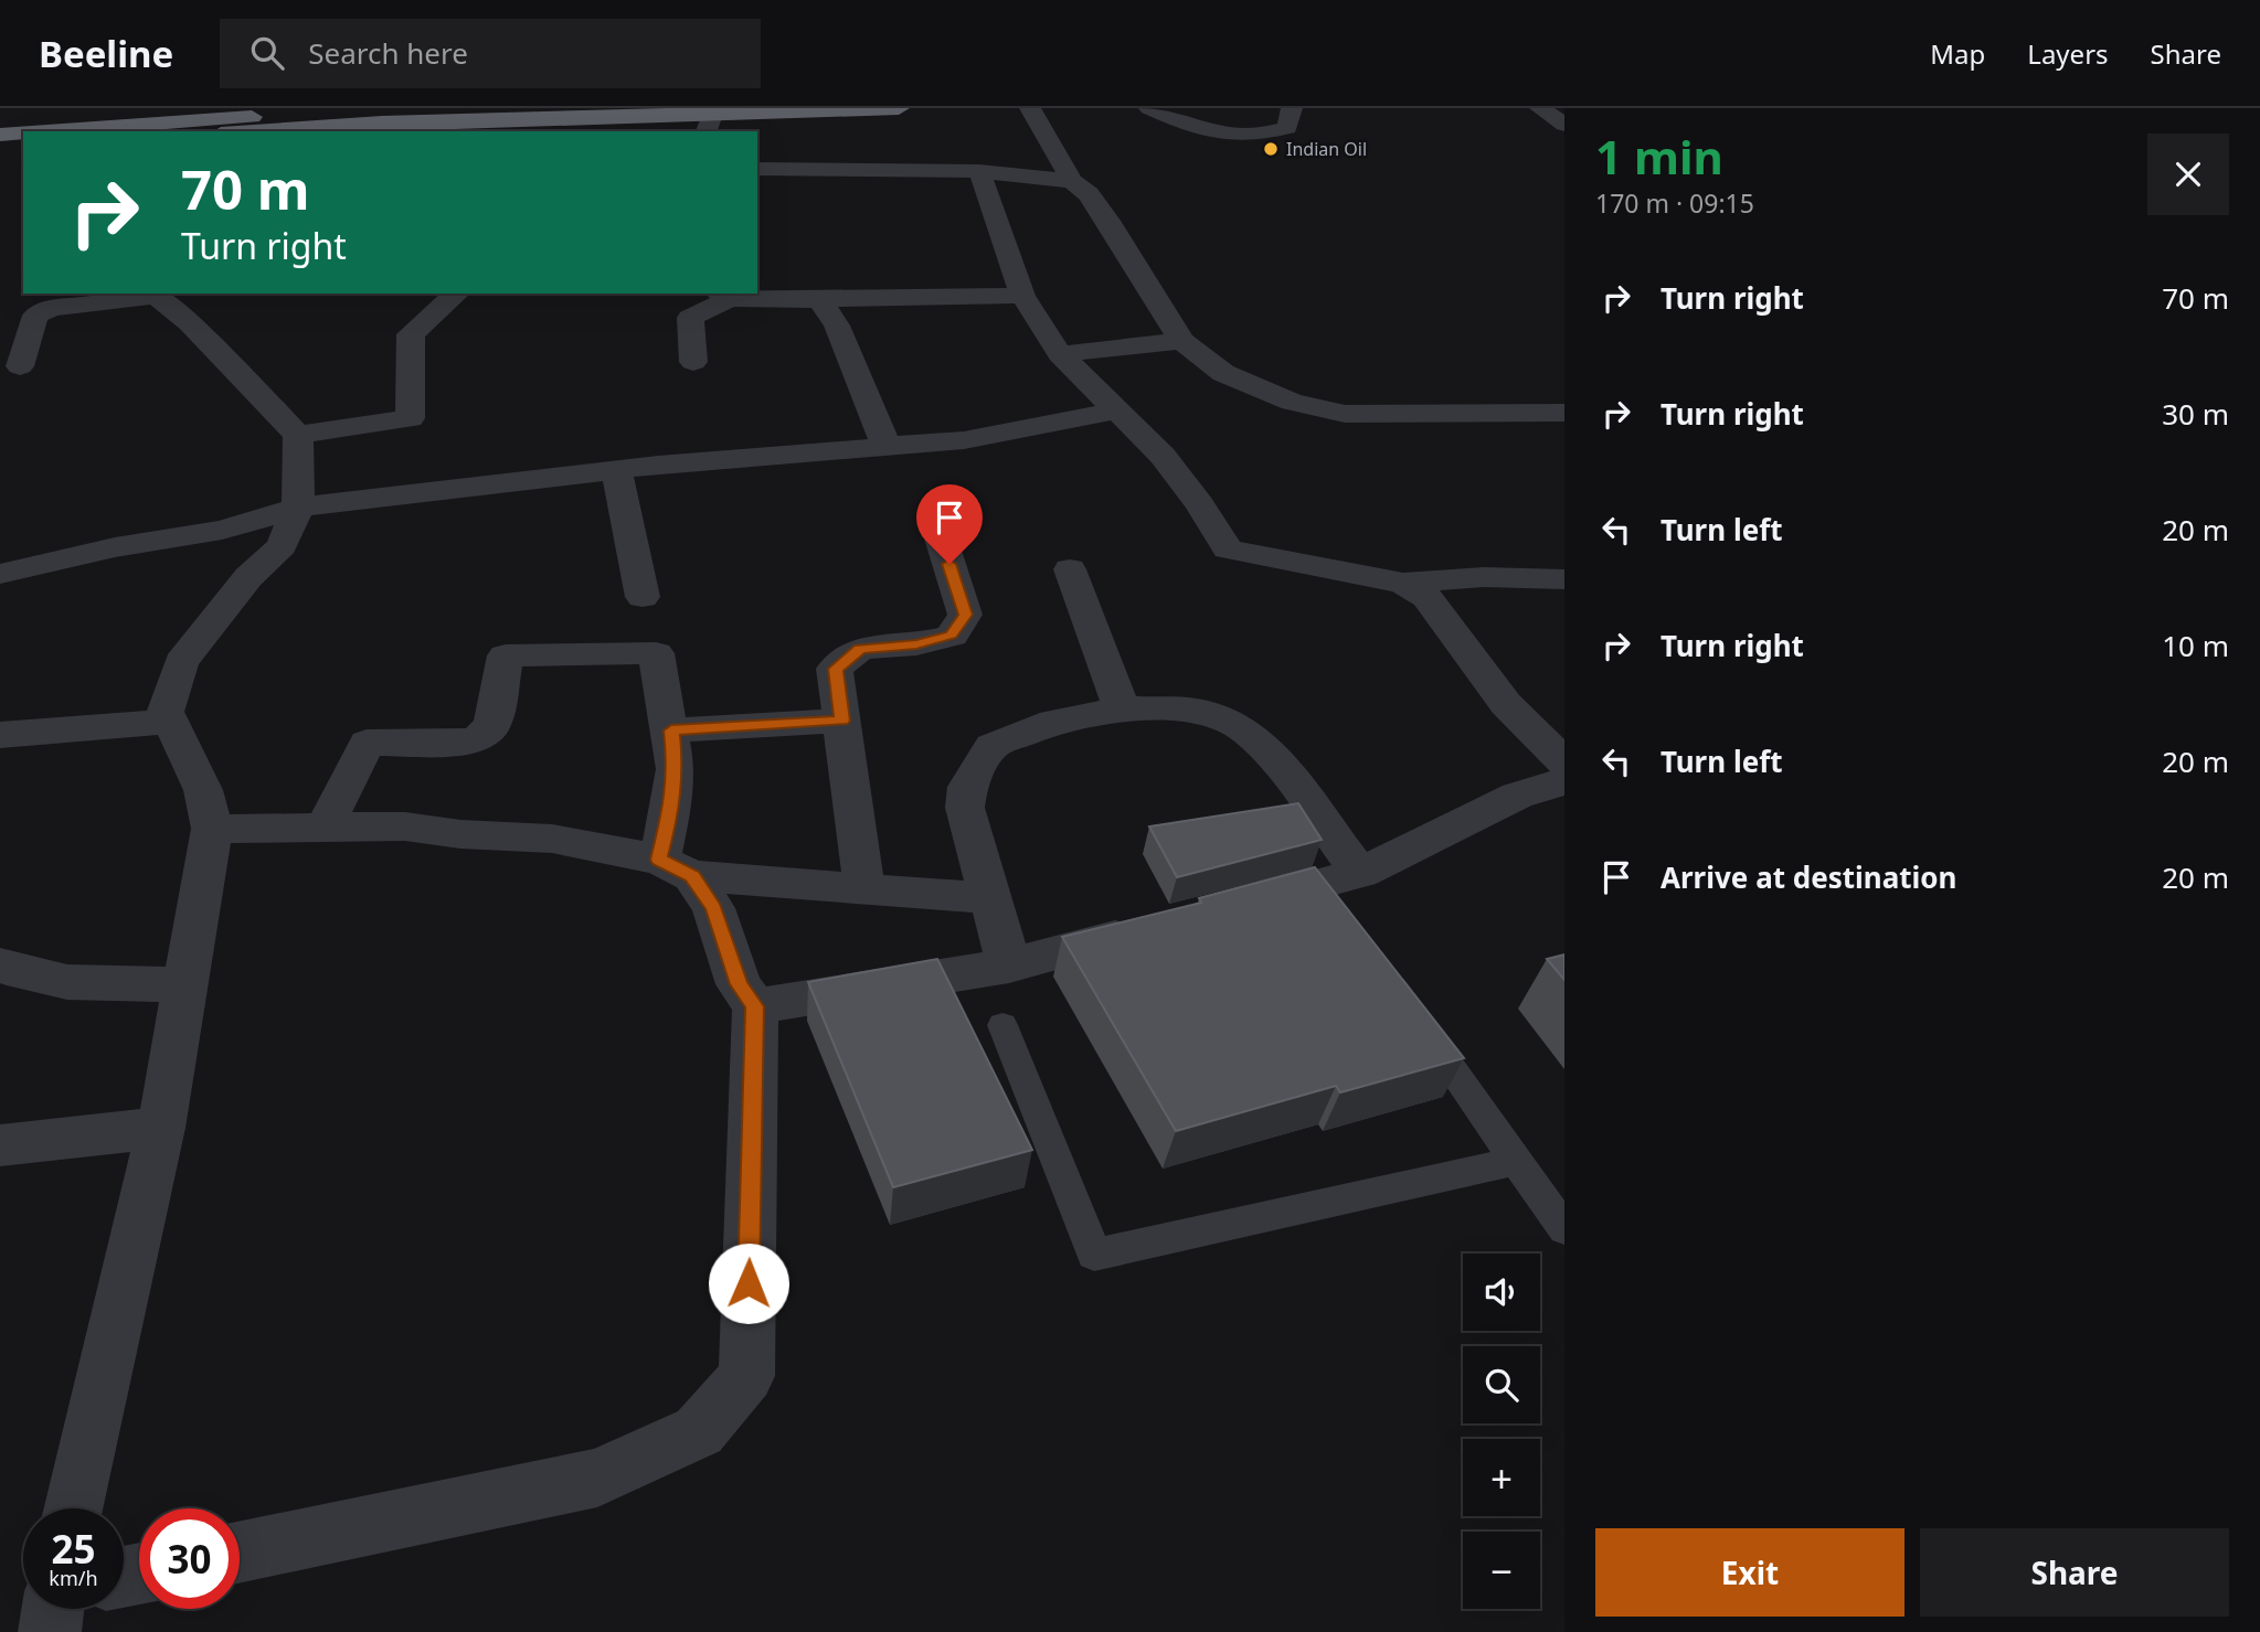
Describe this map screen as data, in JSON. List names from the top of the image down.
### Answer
{
  "places": ["Indian Oil"],
  "page": {
    "header": "Beeline",
    "search": "Search here",
    "nav": ["Map", "Layers", "Share"],
    "heading": ["1 min", "170 m · 09:15"],
    "turn": ["70 m", "Turn right"],
    "list": [
      {
        "name": "Turn right",
        "value": "70 m"
      },
      {
        "name": "Turn right",
        "value": "30 m"
      },
      {
        "name": "Turn left",
        "value": "20 m"
      },
      {
        "name": "Turn right",
        "value": "10 m"
      },
      {
        "name": "Turn left",
        "value": "20 m"
      },
      {
        "name": "Arrive at destination",
        "value": "20 m"
      }
    ],
    "map_buttons": ["+", "−"],
    "speed": "25 km/h",
    "limit": "30",
    "buttons": ["Exit", "Share"]
  }
}
